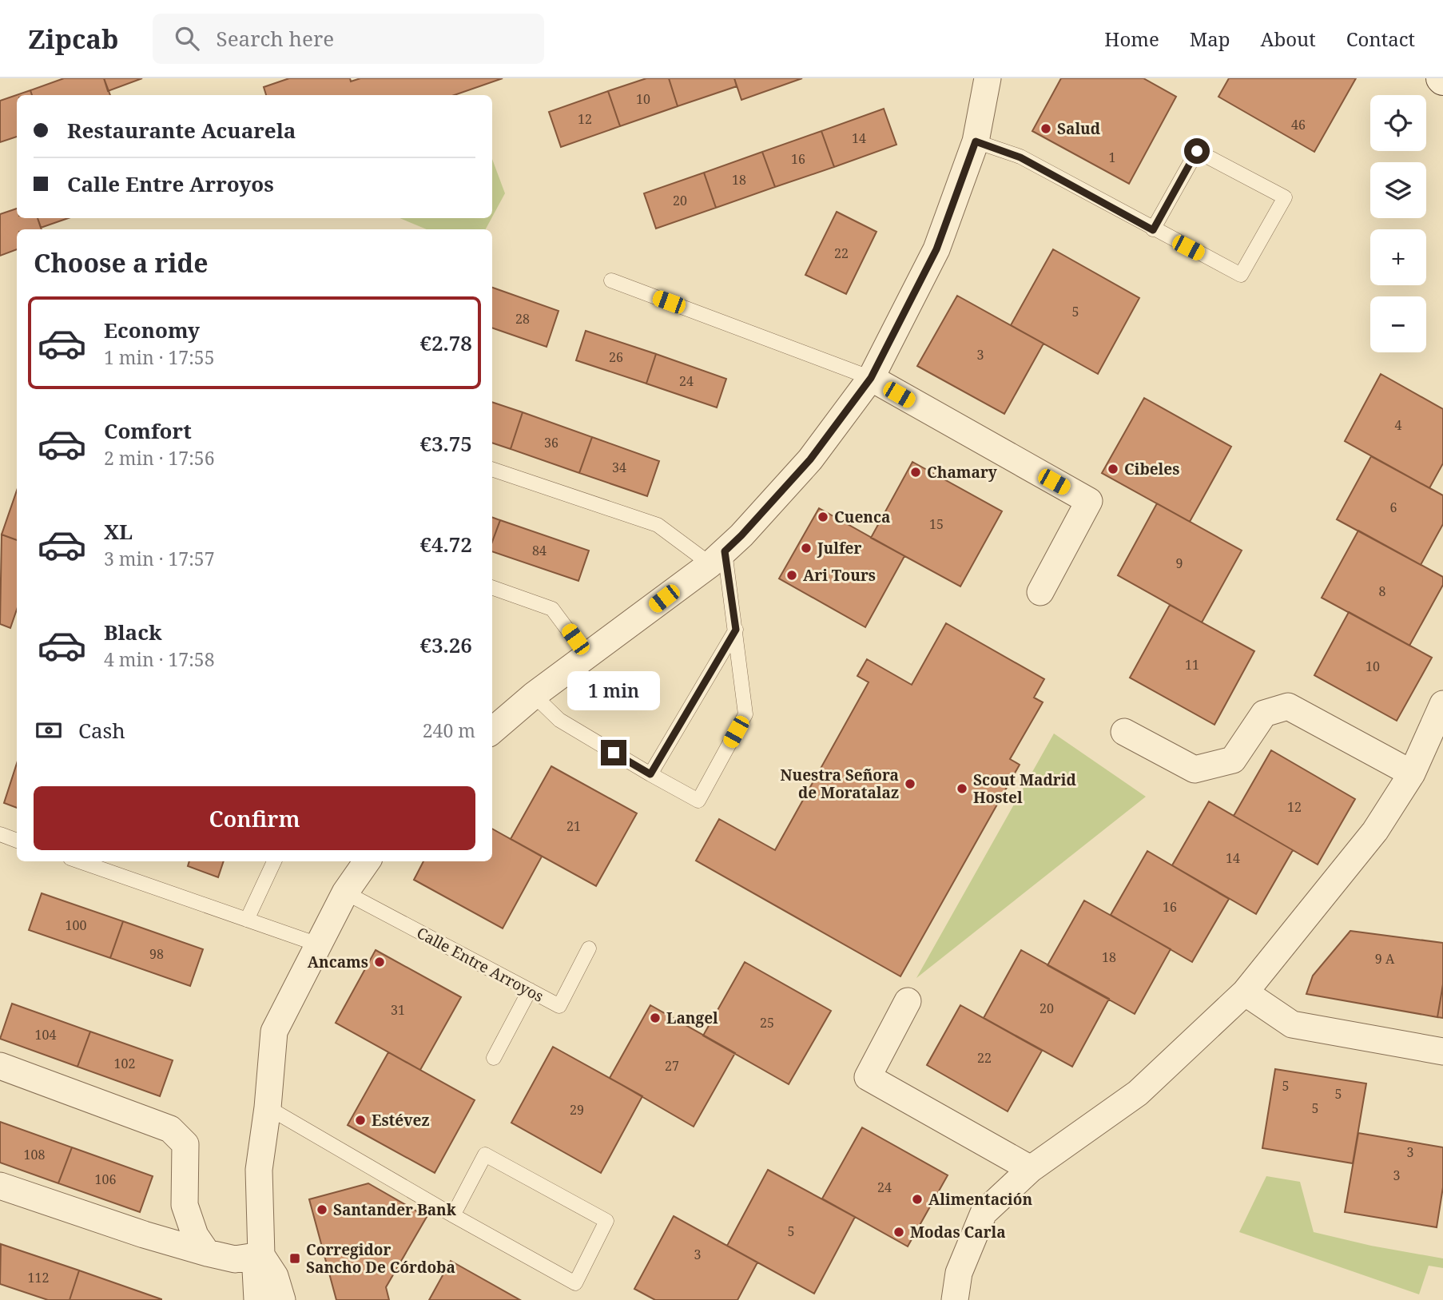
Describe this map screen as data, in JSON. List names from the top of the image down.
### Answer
{
  "streets": {
    "lane": ["Calle Entre Arroyos"]
  },
  "places": {
    "other": [
      "Salud",
      "Cibeles",
      "Chamary",
      "Cuenca",
      "Julfer",
      "Ari Tours",
      "Nuestra Señora de Moratalaz",
      "Scout Madrid Hostel",
      "Ancams",
      "Langel",
      "Estévez",
      "Alimentación",
      "Santander Bank",
      "Modas Carla"
    ],
    "transit": ["Corregidor Sancho De Córdoba"]
  },
  "house_numbers": [
    "10",
    "12",
    "46",
    "14",
    "1",
    "16",
    "18",
    "20",
    "22",
    "5",
    "28",
    "3",
    "26",
    "24",
    "4",
    "36",
    "34",
    "6",
    "15",
    "84",
    "9",
    "8",
    "11",
    "10",
    "12",
    "21",
    "14",
    "16",
    "100",
    "98",
    "18",
    "9 A",
    "20",
    "31",
    "25",
    "104",
    "22",
    "102",
    "27",
    "5",
    "5",
    "5",
    "29",
    "3",
    "108",
    "3",
    "106",
    "24",
    "5",
    "3",
    "112"
  ],
  "page": {
    "header": "Zipcab",
    "search": "Search here",
    "nav": [
      "Home",
      "Map",
      "About",
      "Contact"
    ],
    "map_buttons": ["+", "−"],
    "banner": ["Restaurante Acuarela", "Calle Entre Arroyos"],
    "heading": "Choose a ride",
    "list": [
      {
        "name": "Economy",
        "note": "1 min · 17:55",
        "value": "€2.78"
      },
      {
        "name": "Comfort",
        "note": "2 min · 17:56",
        "value": "€3.75"
      },
      {
        "name": "XL",
        "note": "3 min · 17:57",
        "value": "€4.72"
      },
      {
        "name": "Black",
        "note": "4 min · 17:58",
        "value": "€3.26"
      }
    ],
    "bubble": "1 min",
    "pay": ["Cash", "240 m"],
    "buttons": "Confirm"
  }
}
